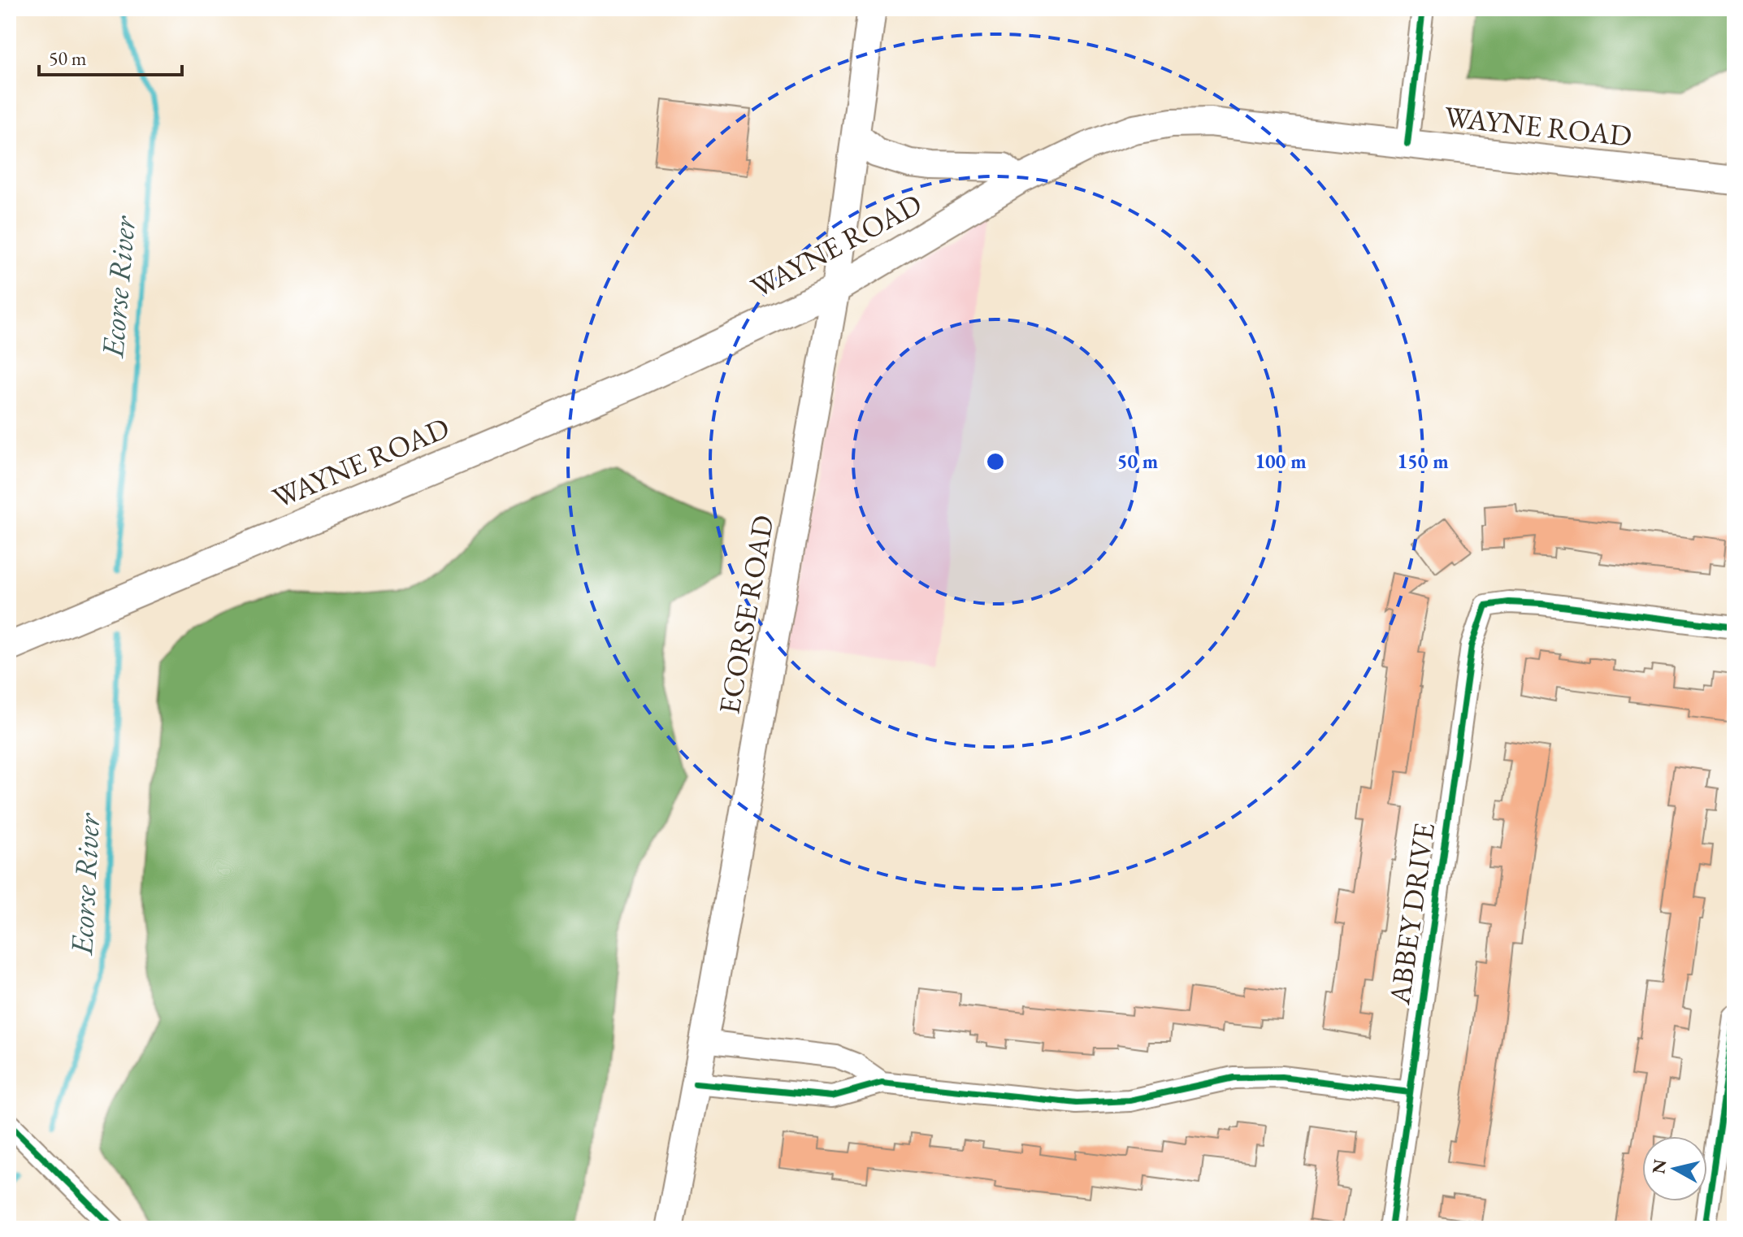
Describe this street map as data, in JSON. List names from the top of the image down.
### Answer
{
  "streets": {
    "main road": ["WAYNE ROAD", "ECORSE ROAD"],
    "street": ["ABBEY DRIVE"]
  },
  "crossings": [
    ["WAYNE ROAD", "ECORSE ROAD"]
  ],
  "water": ["Ecorse River"],
  "scale_bar": "50 m",
  "north": "left",
  "rings": ["50 m", "100 m", "150 m"]
}
